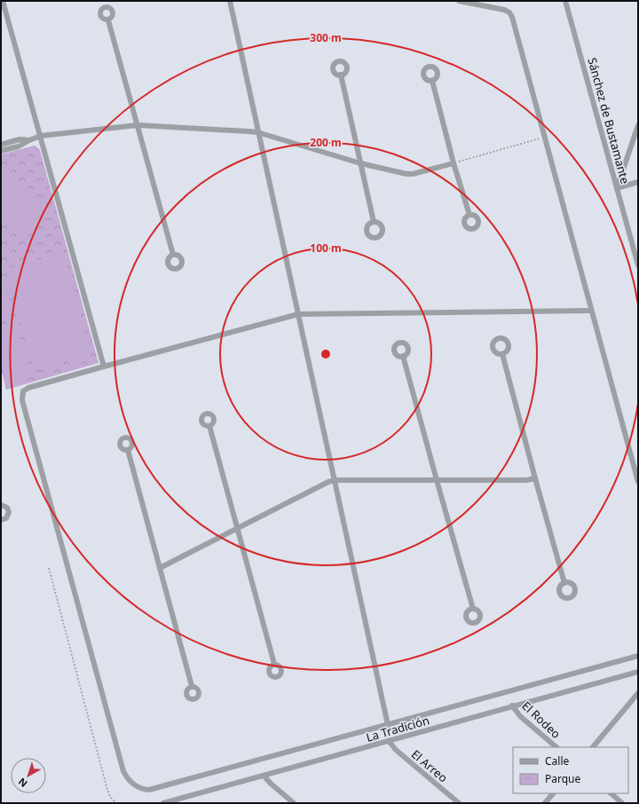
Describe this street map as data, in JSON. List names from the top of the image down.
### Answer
{
  "streets": {
    "street": [
      "Sánchez de Bustamante",
      "El Rodeo",
      "La Tradición",
      "El Arreo"
    ]
  },
  "crossings": [
    ["El Rodeo", "La Tradición"],
    ["La Tradición", "El Arreo"]
  ],
  "legend": ["Calle", "Parque"],
  "north": "bottom left",
  "rings": ["300 m", "200 m", "100 m"]
}
